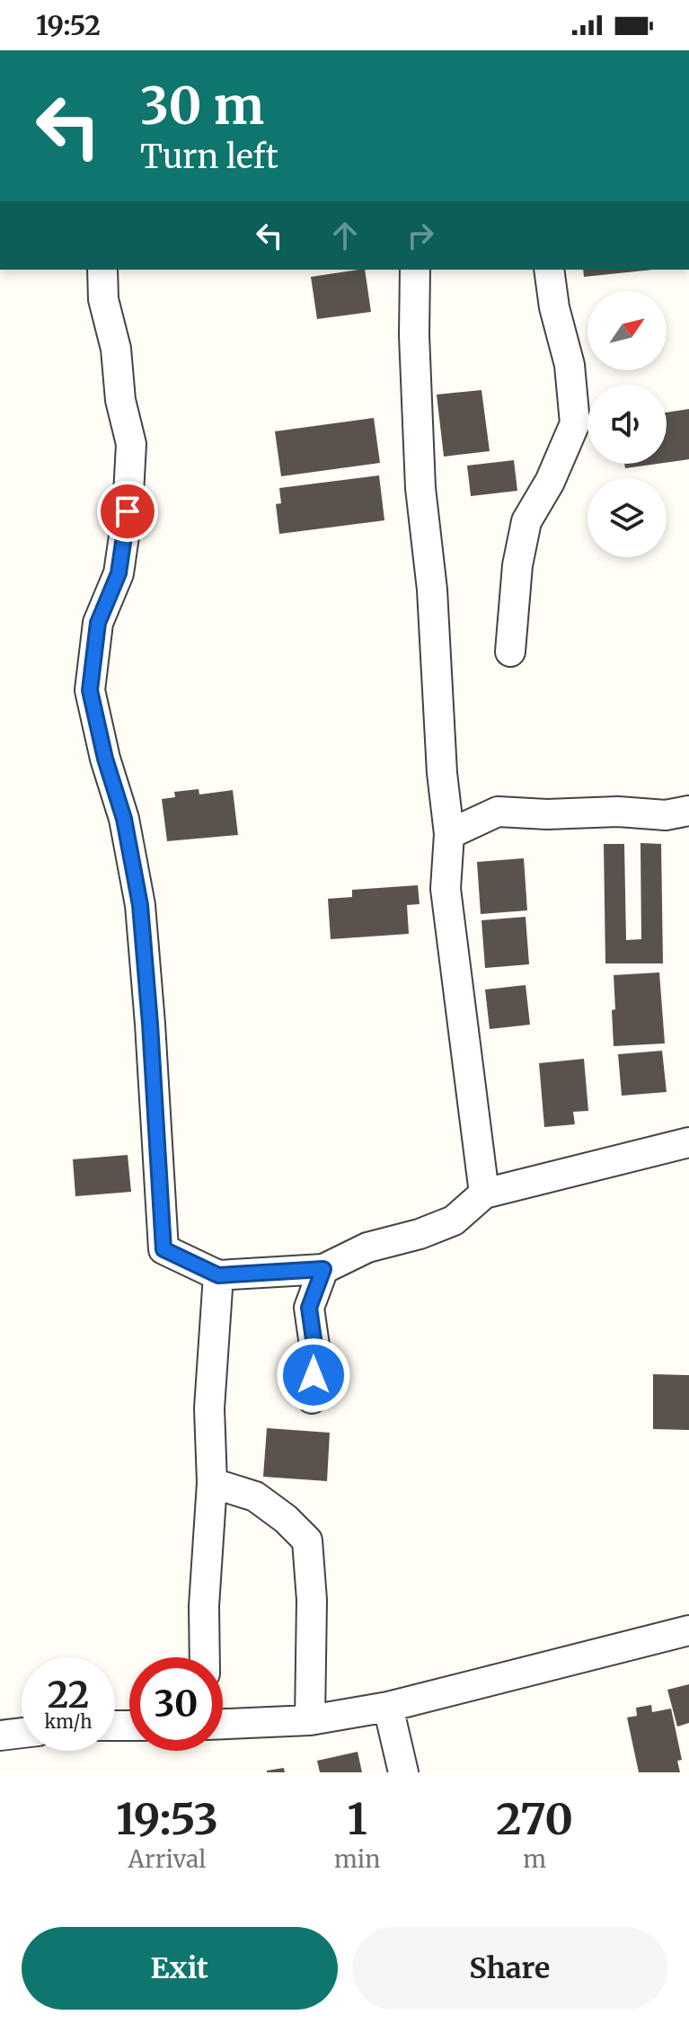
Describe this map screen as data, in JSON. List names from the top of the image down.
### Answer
{
  "north": "top right",
  "page": {
    "status": "19:52",
    "turn": ["30 m", "Turn left"],
    "speed": "22 km/h",
    "limit": "30",
    "eta": [
      "19:53",
      "Arrival",
      "1",
      "min",
      "270",
      "m"
    ],
    "buttons": ["Exit", "Share"]
  }
}
